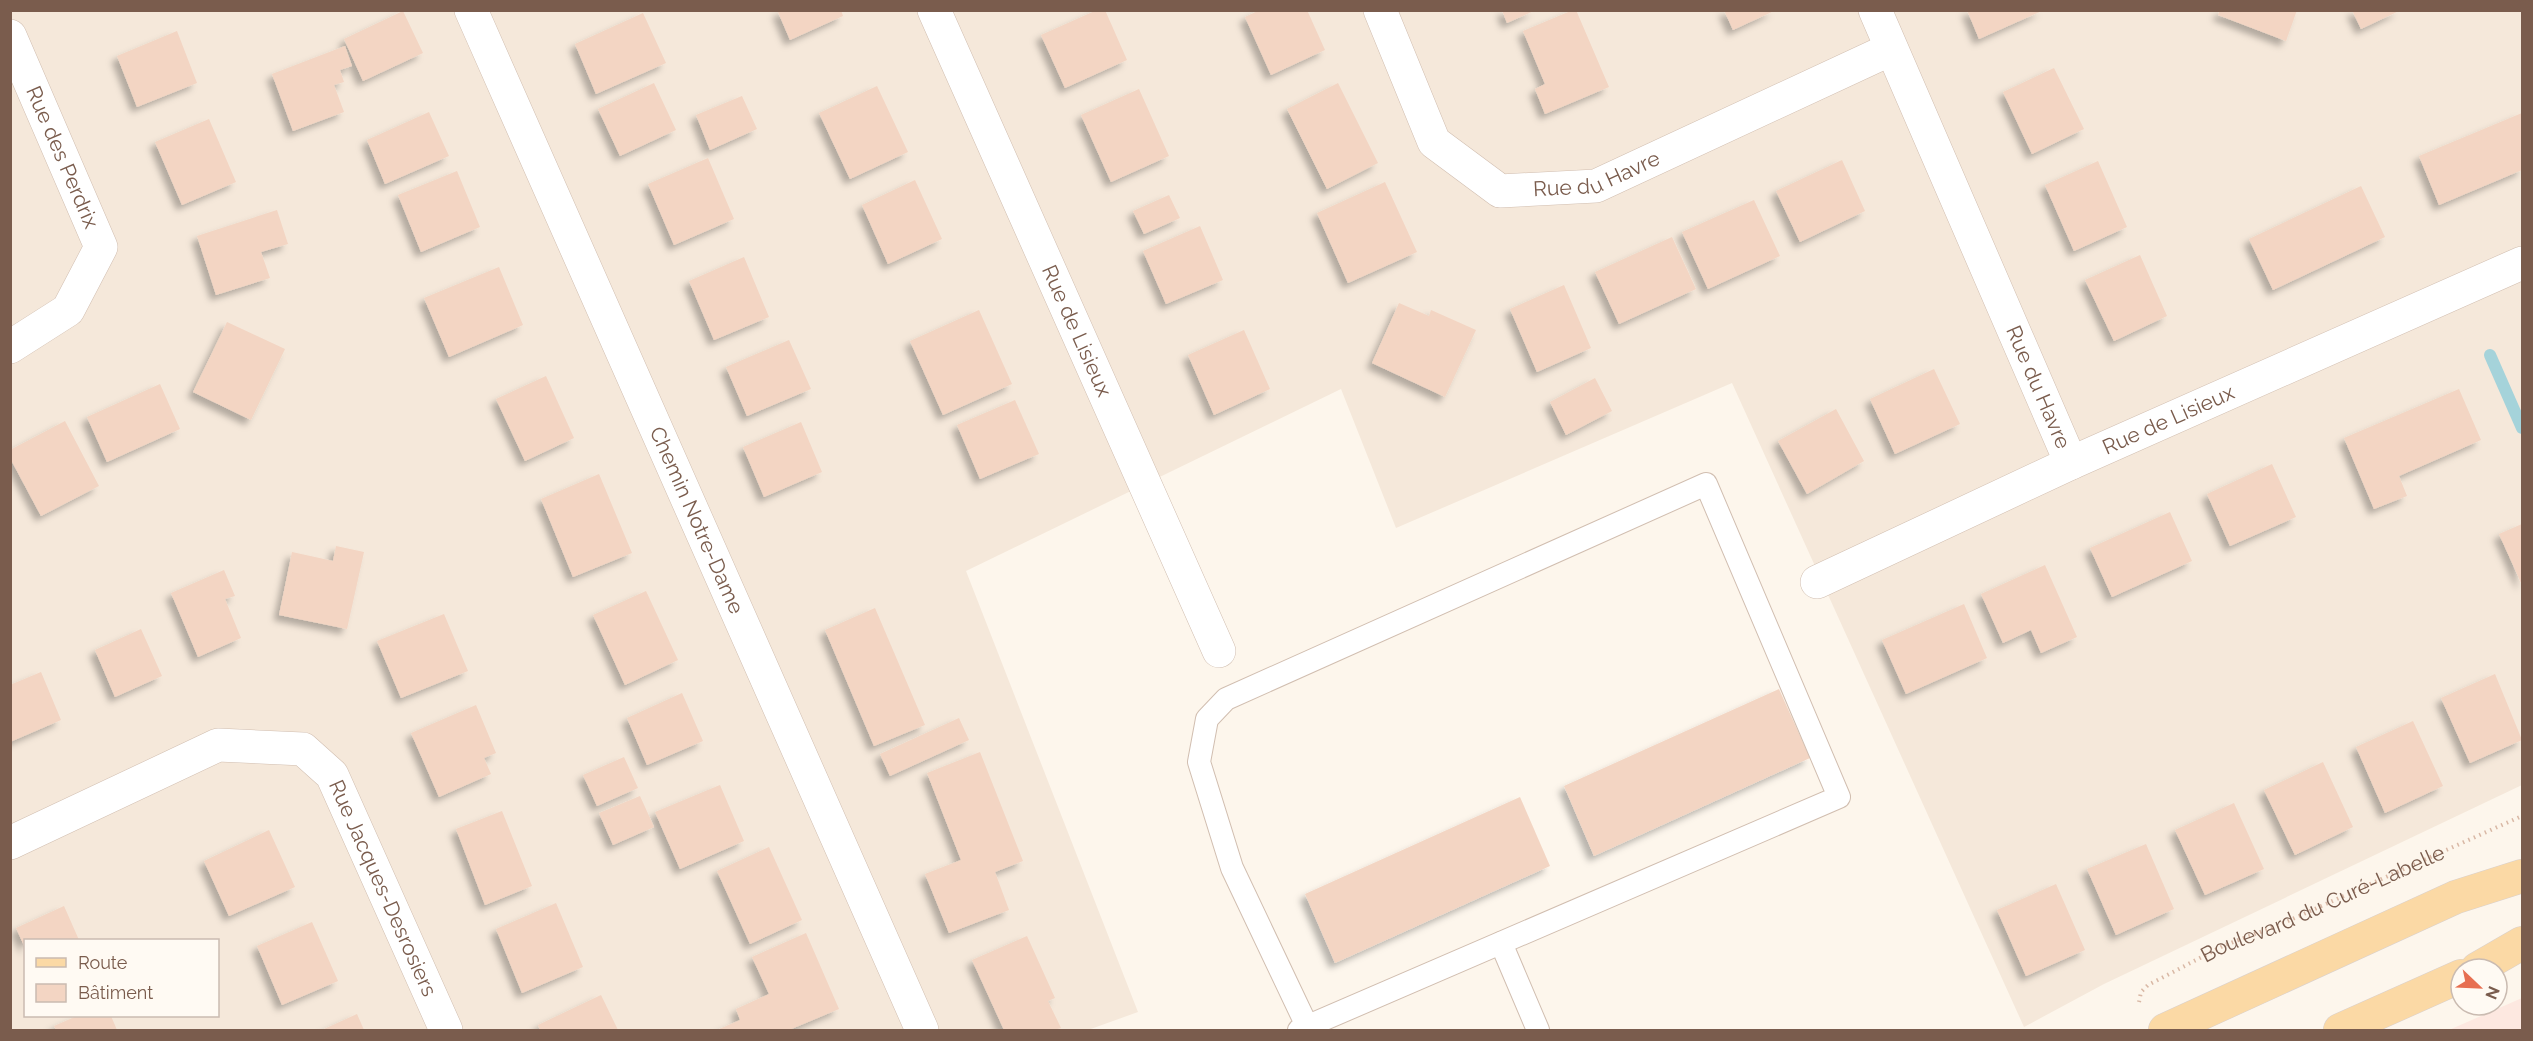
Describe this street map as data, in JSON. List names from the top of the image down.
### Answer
{
  "streets": {
    "street": [
      "Rue des Perdrix",
      "Rue du Havre",
      "Rue de Lisieux",
      "Chemin Notre-Dame",
      "Rue Jacques-Desrosiers"
    ],
    "path": ["Boulevard du Curé-Labelle"]
  },
  "crossings": [
    ["Rue du Havre", "Rue de Lisieux"]
  ],
  "legend": ["Route", "Bâtiment"],
  "north": "bottom right"
}
